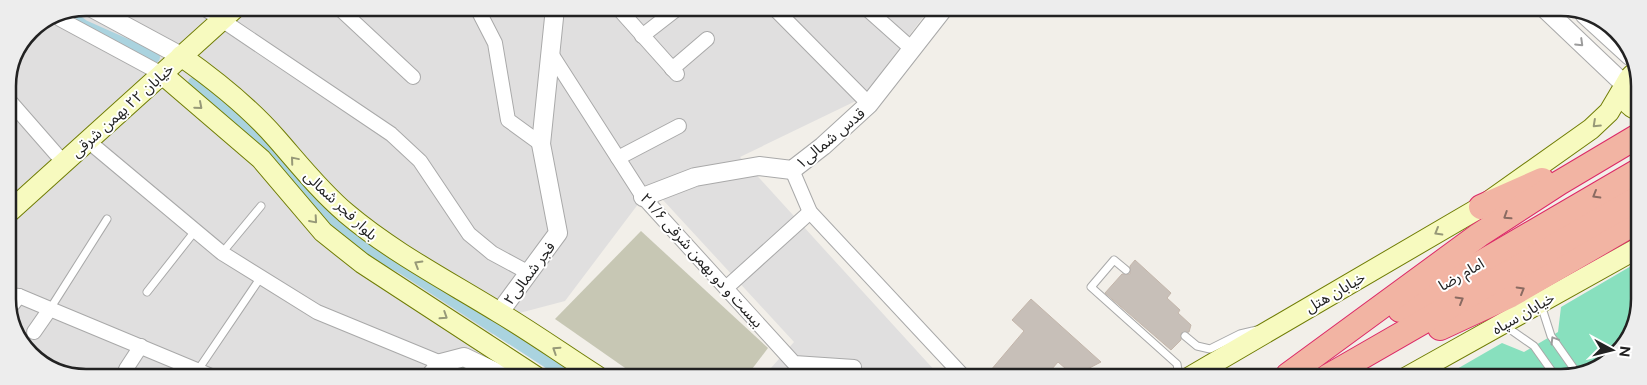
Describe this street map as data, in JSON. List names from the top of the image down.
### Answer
{
  "streets": {
    "highway": ["امام رضا"],
    "main road": [
      "خیابان ۲۲ بهمن شرقی",
      "بلوار فجر شمالی",
      "خیابان هتل",
      "خیابان سپاه"
    ],
    "street": ["قدس شمالی۱", "بیست و دو بهمن شرقی ۲۱/۶", "فجر شمالی۲"]
  },
  "crossings": [
    ["خیابان ۲۲ بهمن شرقی", "بلوار فجر شمالی"],
    ["قدس شمالی۱", "بیست و دو بهمن شرقی ۲۱/۶"],
    ["بلوار فجر شمالی", "فجر شمالی۲"]
  ],
  "one_way": ["خیابان هتل"],
  "north": "right"
}
